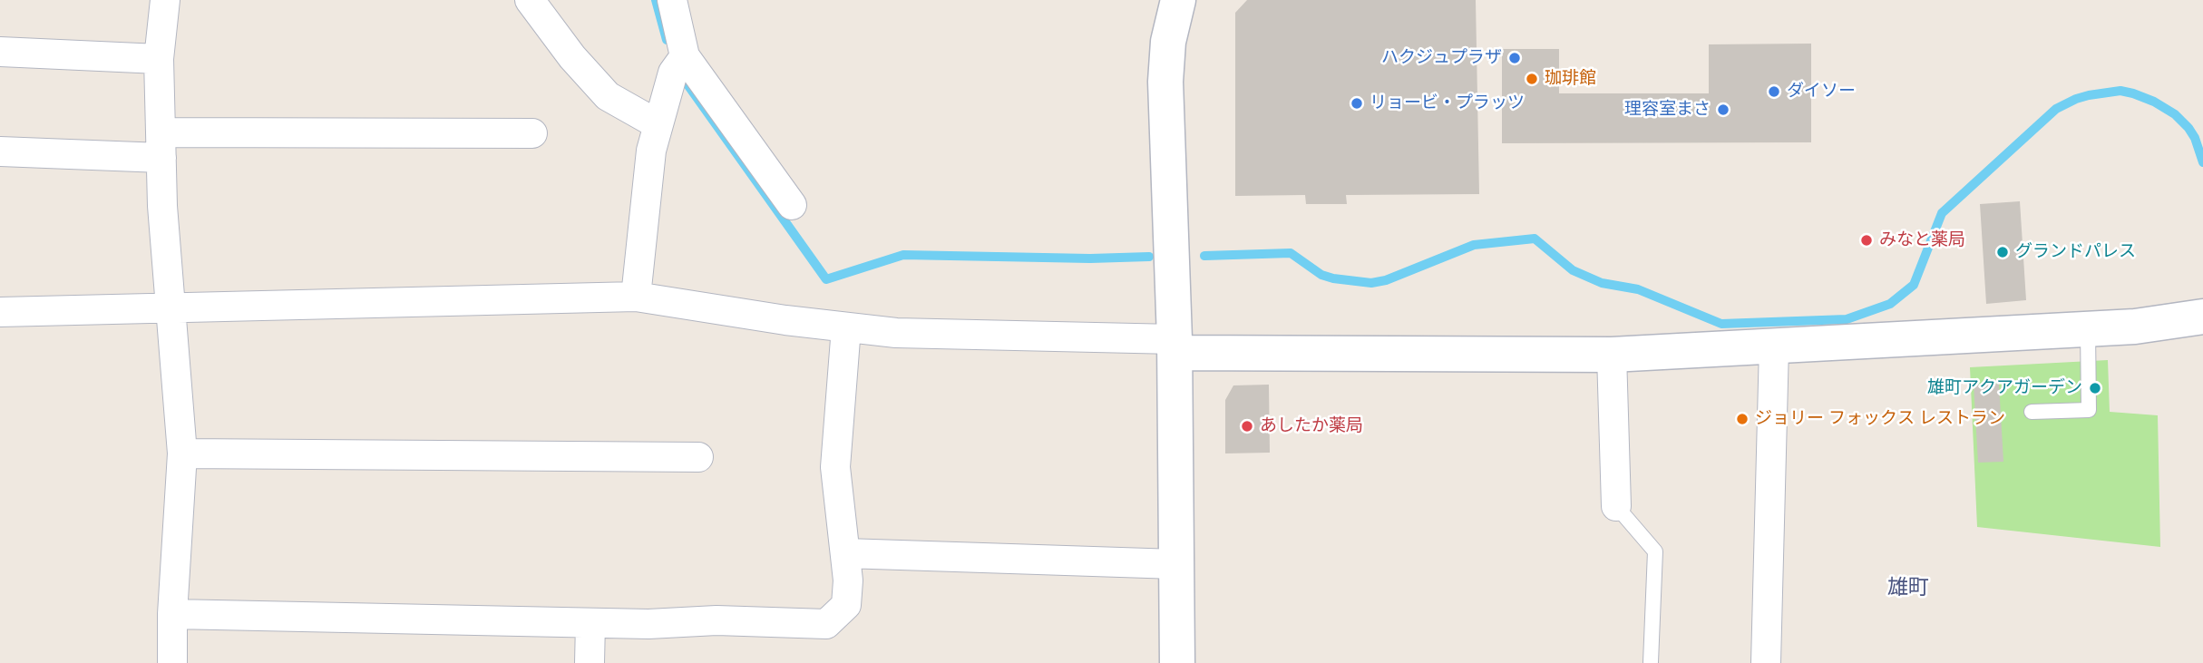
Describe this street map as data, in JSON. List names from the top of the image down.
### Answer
{
  "districts": ["雄町"],
  "places": [
    "ハクジュプラザ",
    "珈琲館",
    "ダイソー",
    "リョービ・プラッツ",
    "理容室まさ",
    "みなと薬局",
    "グランドパレス",
    "雄町アクアガーデン",
    "ジョリー フォックス レストラン",
    "あしたか薬局"
  ]
}
